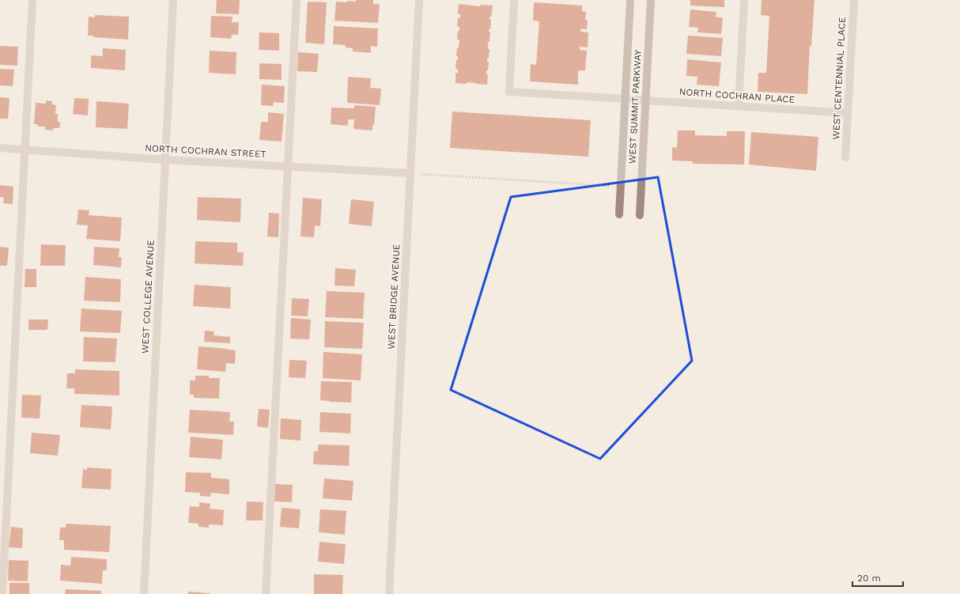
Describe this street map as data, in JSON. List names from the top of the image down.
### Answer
{
  "streets": {
    "street": [
      "WEST CENTENNIAL PLACE",
      "NORTH COCHRAN PLACE",
      "WEST SUMMIT PARKWAY",
      "NORTH COCHRAN STREET",
      "WEST COLLEGE AVENUE",
      "WEST BRIDGE AVENUE"
    ]
  },
  "crossings": [
    ["WEST CENTENNIAL PLACE", "NORTH COCHRAN PLACE"],
    ["NORTH COCHRAN PLACE", "WEST SUMMIT PARKWAY"],
    ["NORTH COCHRAN STREET", "WEST COLLEGE AVENUE"],
    ["NORTH COCHRAN STREET", "WEST BRIDGE AVENUE"]
  ],
  "scale_bar": "20 m"
}
